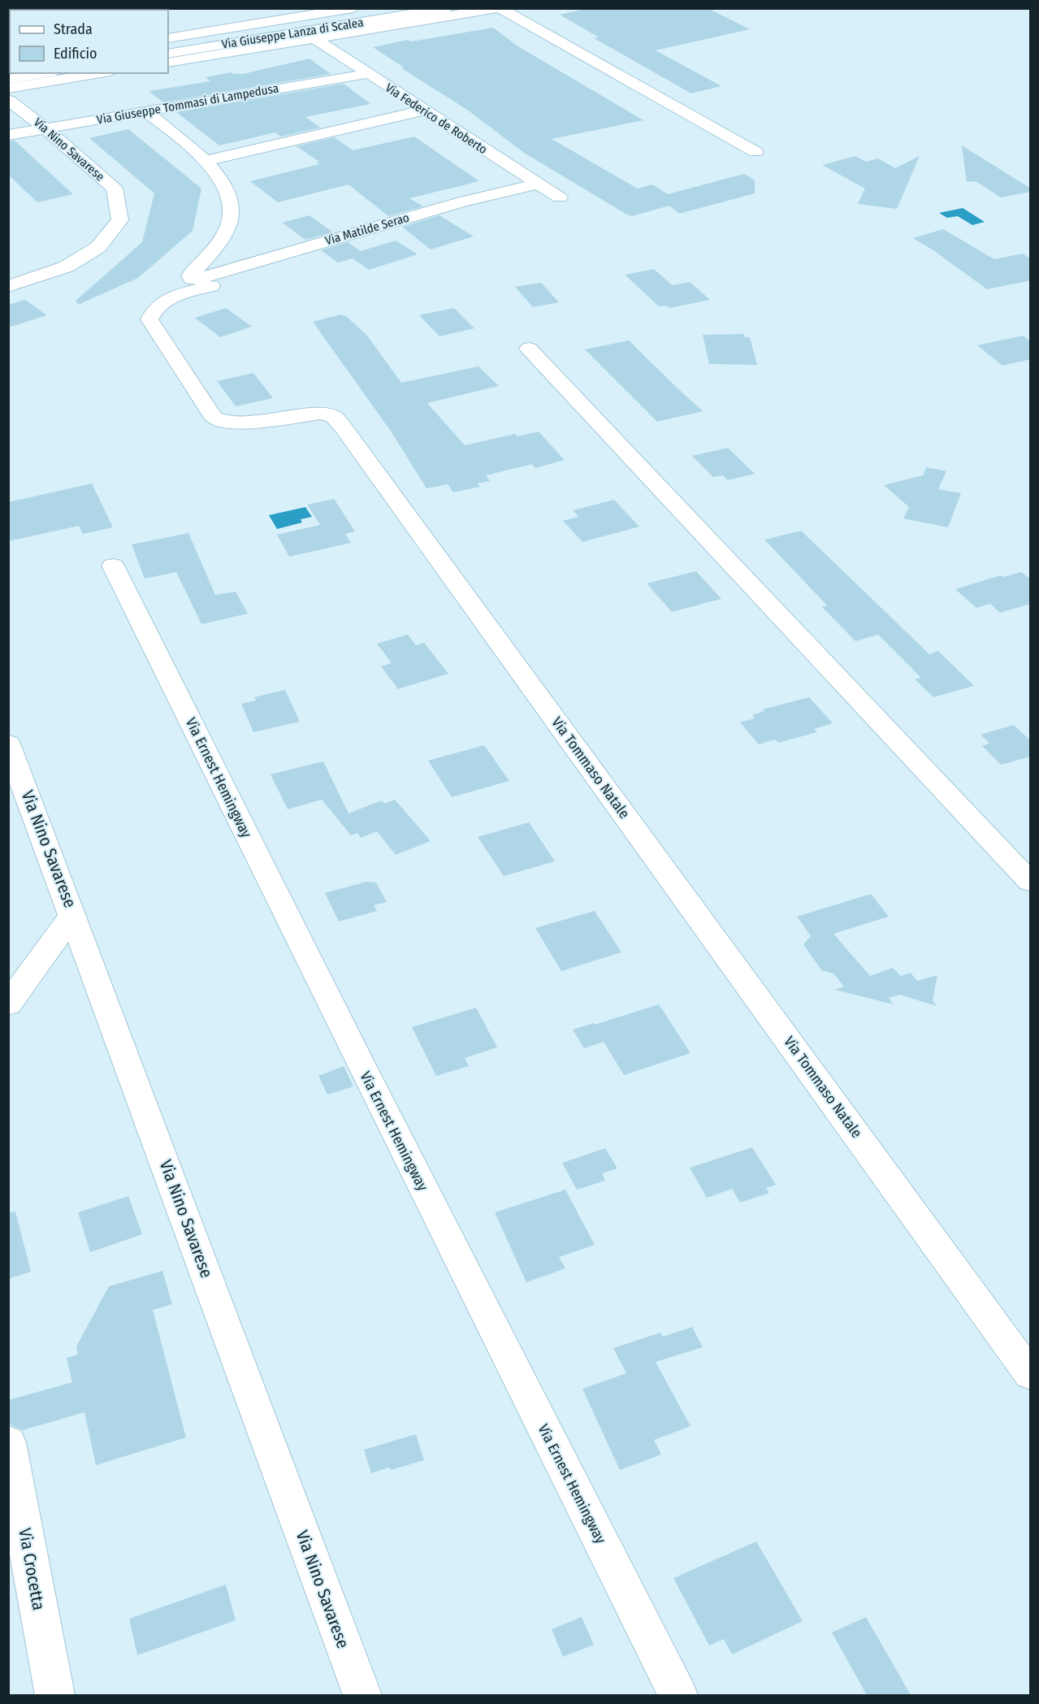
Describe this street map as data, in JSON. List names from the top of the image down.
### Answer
{
  "streets": {
    "street": [
      "Via Giuseppe Lanza di Scalea",
      "Via Giuseppe Tommasi di Lampedusa",
      "Via Federico de Roberto",
      "Via Nino Savarese",
      "Via Matilde Serao",
      "Via Tommaso Natale",
      "Via Ernest Hemingway",
      "Via Crocetta"
    ]
  },
  "crossings": [
    ["Via Giuseppe Tommasi di Lampedusa", "Via Federico de Roberto"],
    ["Via Giuseppe Tommasi di Lampedusa", "Via Nino Savarese"],
    ["Via Federico de Roberto", "Via Matilde Serao"],
    ["Via Matilde Serao", "Via Tommaso Natale"]
  ],
  "legend": ["Strada", "Edificio"]
}
